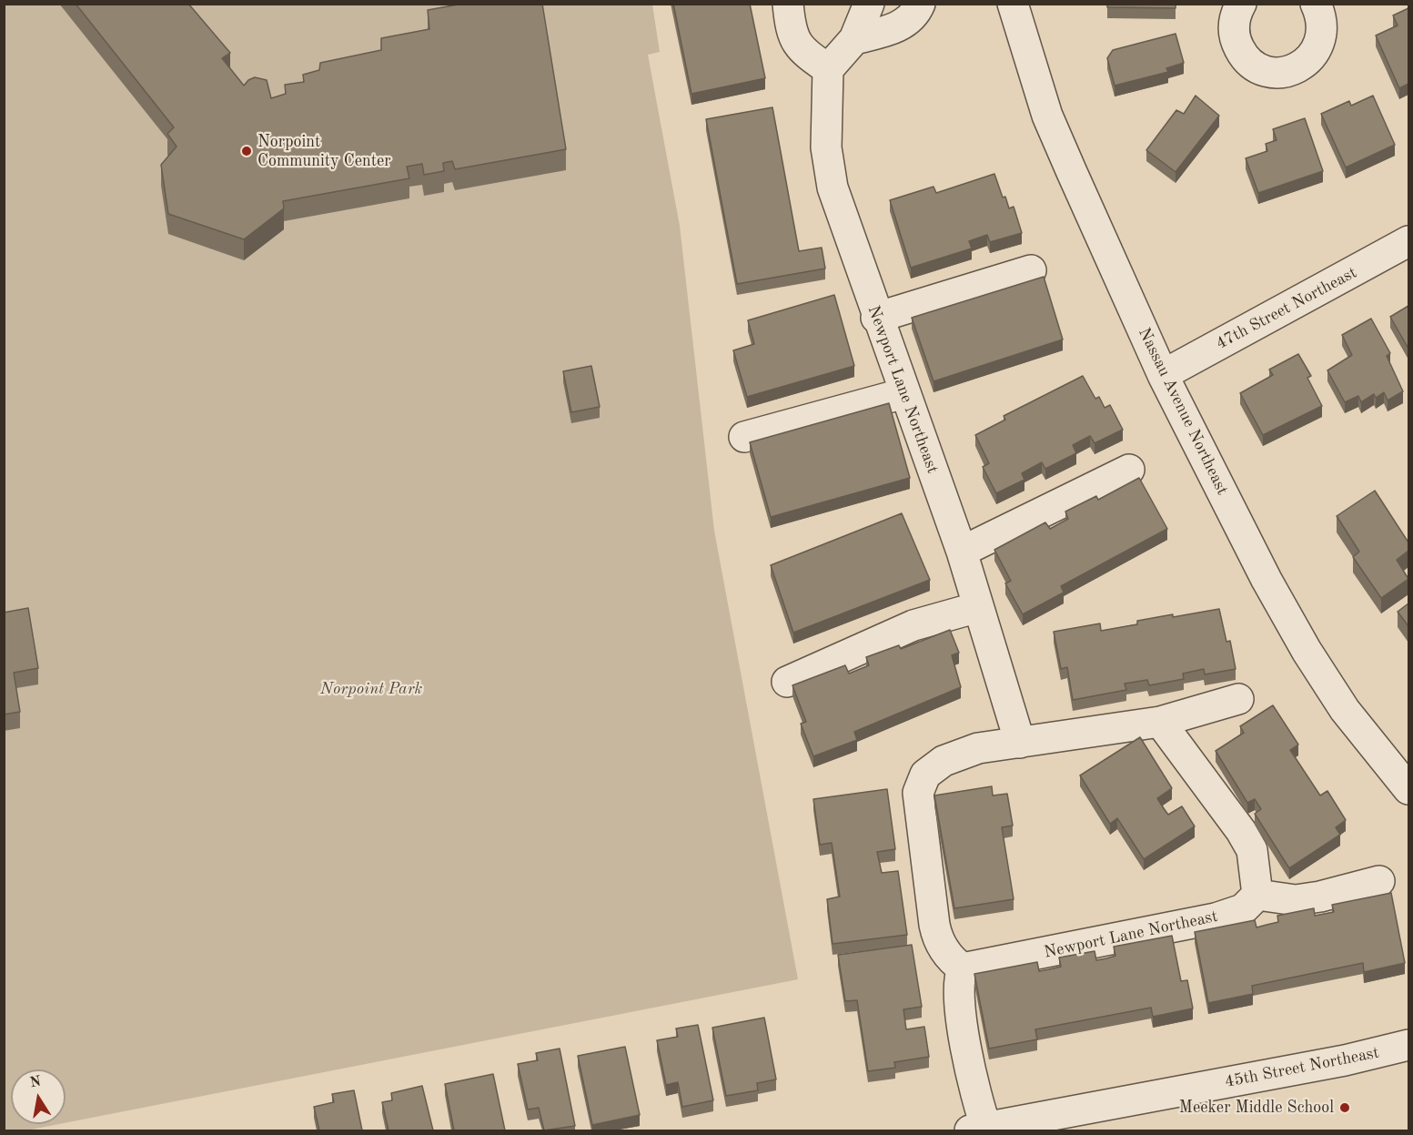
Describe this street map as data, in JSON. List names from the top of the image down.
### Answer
{
  "streets": {
    "street": [
      "47th Street Northeast",
      "Newport Lane Northeast",
      "Nassau Avenue Northeast",
      "45th Street Northeast"
    ]
  },
  "crossings": [
    ["47th Street Northeast", "Nassau Avenue Northeast"]
  ],
  "parks": ["Norpoint Park"],
  "places": ["Norpoint Community Center", "Meeker Middle School"],
  "north": "top"
}
